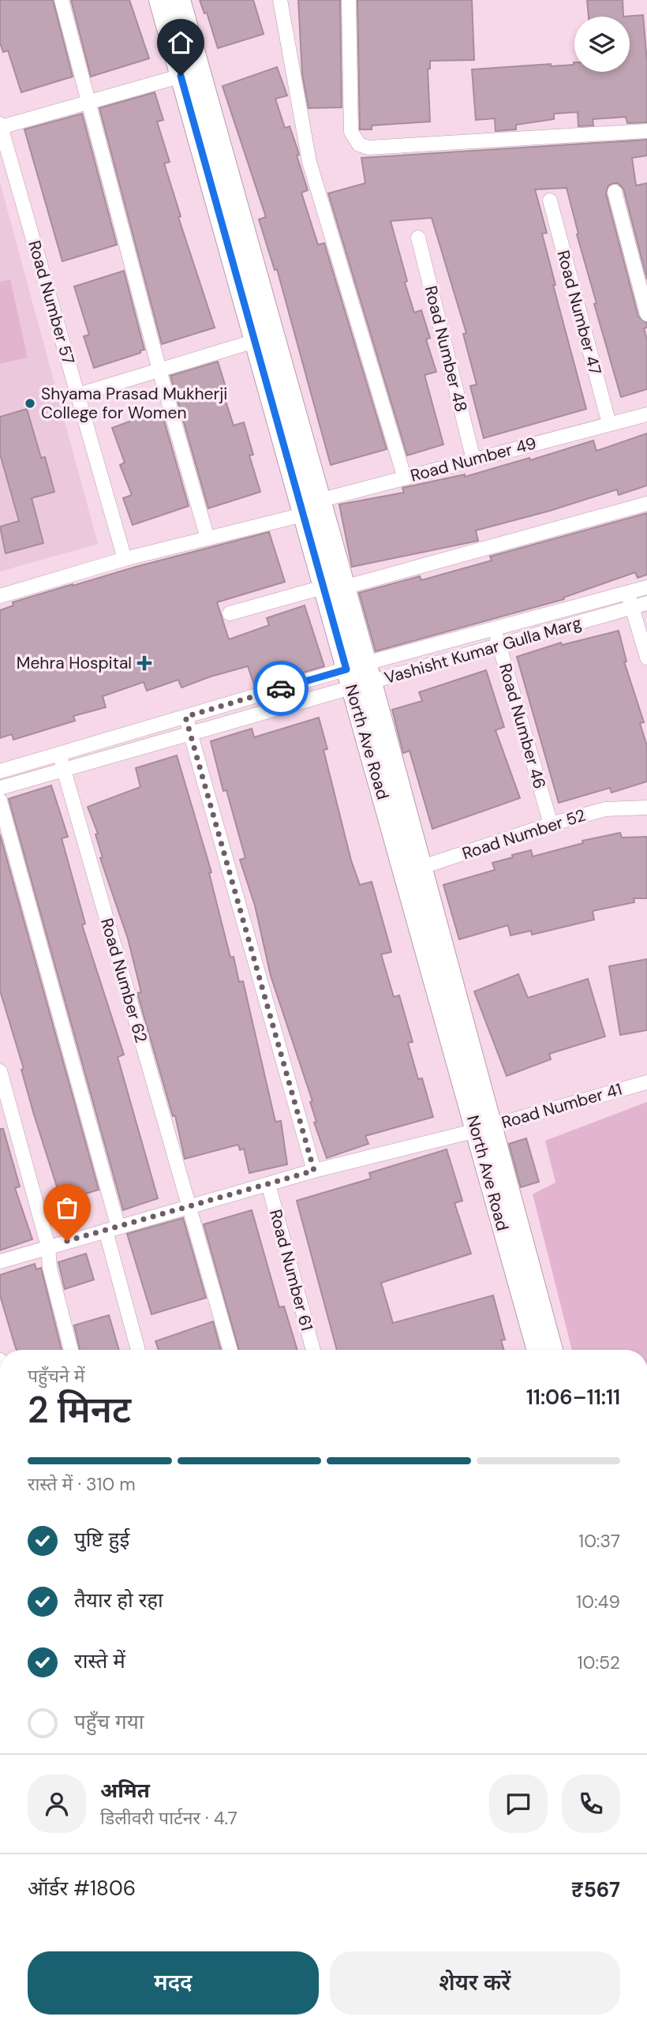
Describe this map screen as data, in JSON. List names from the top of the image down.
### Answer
{
  "streets": {
    "street": [
      "Road Number 57",
      "Road Number 47",
      "Road Number 48",
      "Road Number 49",
      "Vashisht Kumar Gulla Marg",
      "Road Number 46",
      "North Ave Road",
      "Road Number 52",
      "Road Number 62",
      "Road Number 41",
      "Road Number 61"
    ]
  },
  "crossings": [
    ["Road Number 47", "Road Number 49"],
    ["Road Number 48", "Road Number 49"],
    ["Road Number 49", "North Ave Road"],
    ["Vashisht Kumar Gulla Marg", "Road Number 46"],
    ["Vashisht Kumar Gulla Marg", "North Ave Road"],
    ["Vashisht Kumar Gulla Marg", "Road Number 62"],
    ["Road Number 46", "Road Number 52"],
    ["North Ave Road", "Road Number 52"],
    ["North Ave Road", "Road Number 41"],
    ["Road Number 62", "Road Number 41"],
    ["Road Number 41", "Road Number 61"]
  ],
  "places": {
    "other": ["Shyama Prasad Mukherji College for Women"],
    "health": ["Mehra Hospital"]
  },
  "page": {
    "heading": ["2 मिनट", "पहुँचने में", "11:06–11:11"],
    "panel": [
      "अमित",
      "डिलीवरी पार्टनर · 4.7",
      "ऑर्डर #1806",
      "₹567"
    ],
    "bar": "रास्ते में · 310 m",
    "list": [
      ["पुष्टि हुई", "10:37"],
      ["तैयार हो रहा", "10:49"],
      ["रास्ते में", "10:52"],
      "पहुँच गया"
    ],
    "buttons": ["मदद", "शेयर करें"]
  }
}
